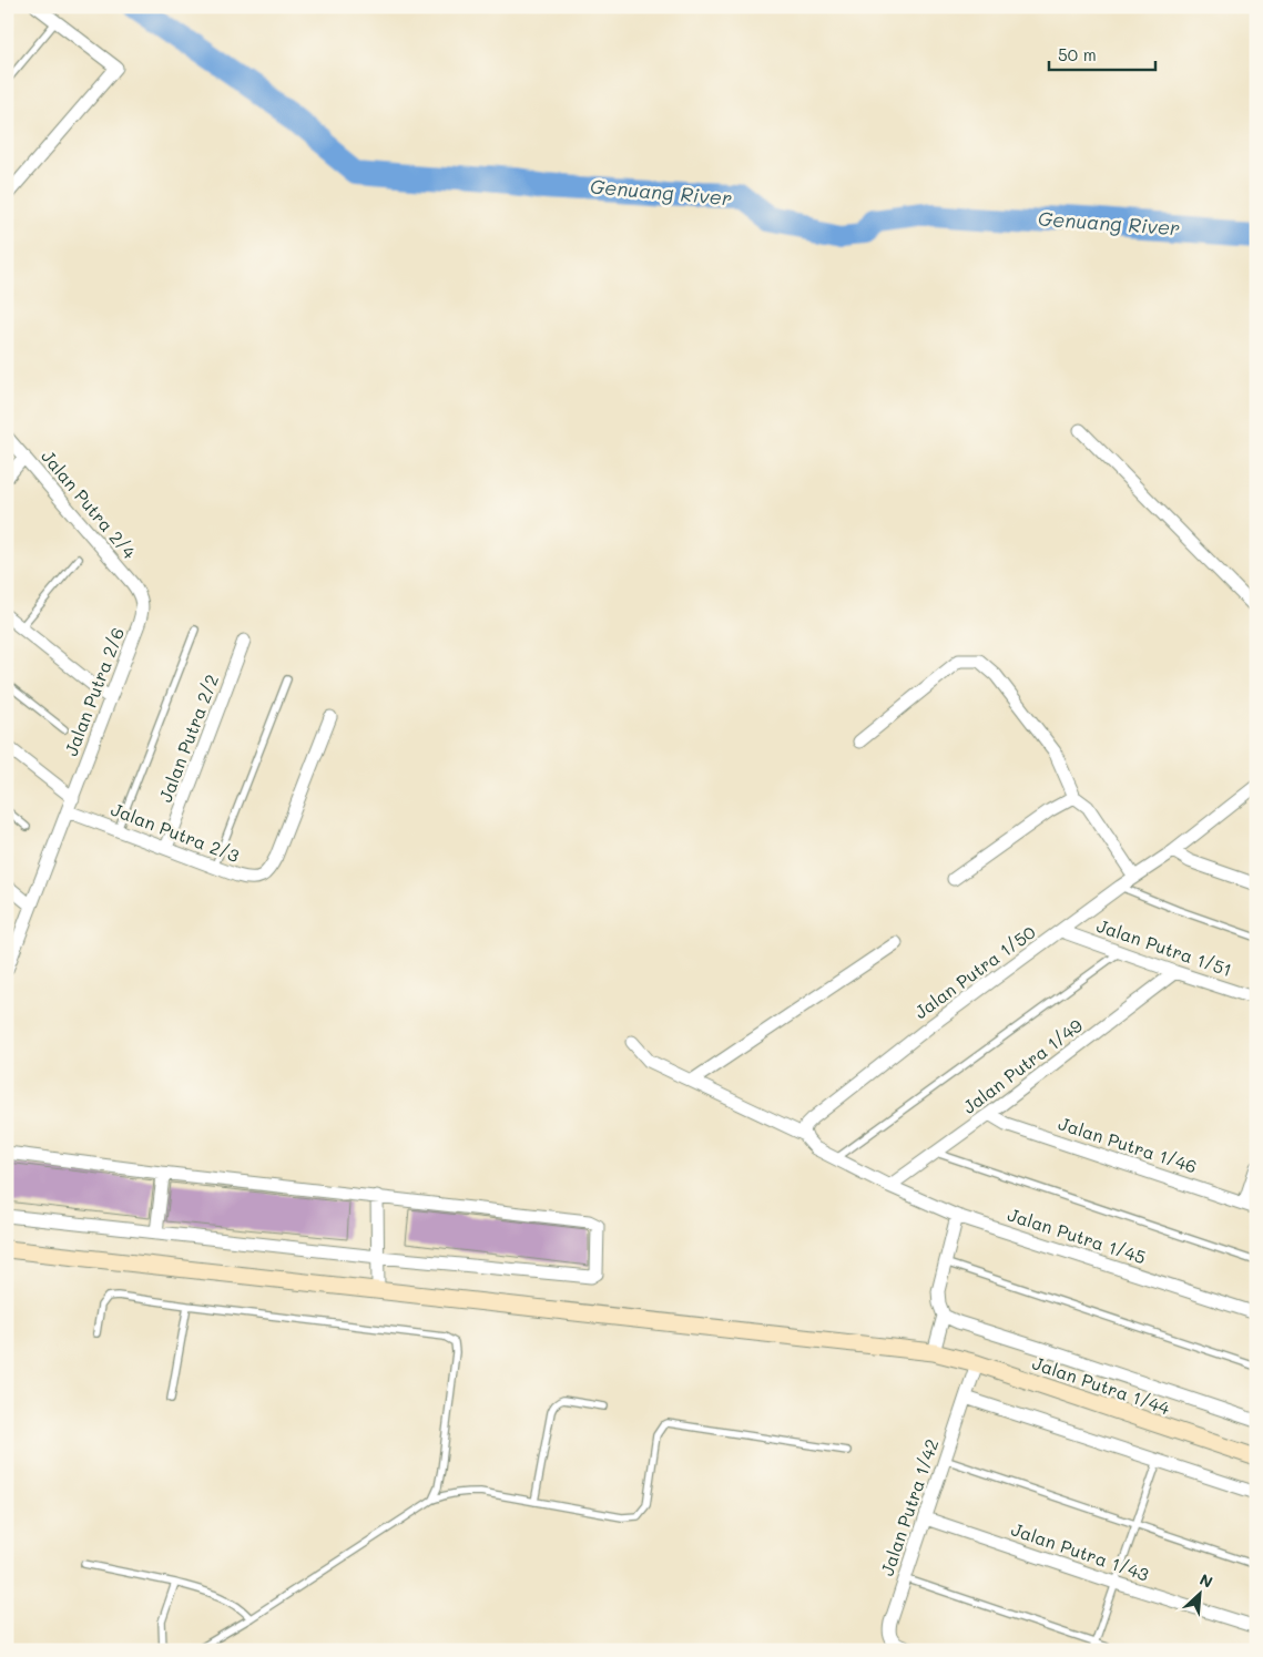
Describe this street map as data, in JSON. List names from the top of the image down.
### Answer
{
  "streets": {
    "street": [
      "Jalan Putra 2/4",
      "Jalan Putra 2/6",
      "Jalan Putra 2/2",
      "Jalan Putra 2/3",
      "Jalan Putra 1/51",
      "Jalan Putra 1/50",
      "Jalan Putra 1/49",
      "Jalan Putra 1/46",
      "Jalan Putra 1/45",
      "Jalan Putra 1/44",
      "Jalan Putra 1/42",
      "Jalan Putra 1/43"
    ]
  },
  "crossings": [
    ["Jalan Putra 2/4", "Jalan Putra 2/6"],
    ["Jalan Putra 2/6", "Jalan Putra 2/3"],
    ["Jalan Putra 2/2", "Jalan Putra 2/3"],
    ["Jalan Putra 1/51", "Jalan Putra 1/50"],
    ["Jalan Putra 1/51", "Jalan Putra 1/49"],
    ["Jalan Putra 1/49", "Jalan Putra 1/46"],
    ["Jalan Putra 1/49", "Jalan Putra 1/45"],
    ["Jalan Putra 1/44", "Jalan Putra 1/42"],
    ["Jalan Putra 1/42", "Jalan Putra 1/43"]
  ],
  "water": ["Genuang River"],
  "scale_bar": "50 m",
  "north": "top right"
}
